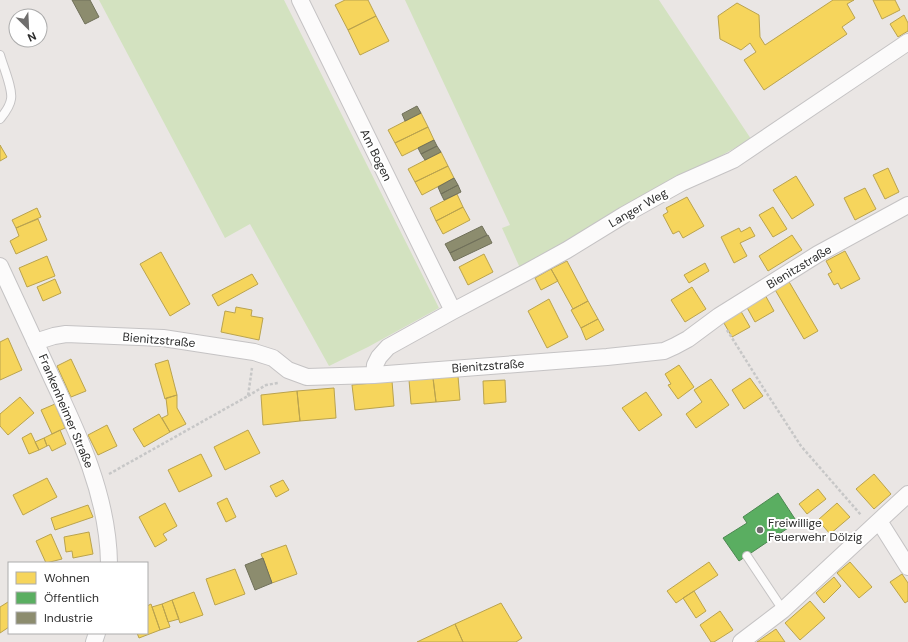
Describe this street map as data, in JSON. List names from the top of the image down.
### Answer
{
  "streets": {
    "street": [
      "Am Bogen",
      "Langer Weg",
      "Bienitzstraße",
      "Frankenheimer Straße"
    ]
  },
  "crossings": [
    ["Am Bogen", "Langer Weg"],
    ["Langer Weg", "Bienitzstraße"],
    ["Bienitzstraße", "Frankenheimer Straße"]
  ],
  "places": ["Freiwillige Feuerwehr Dölzig"],
  "legend": ["Wohnen", "Öffentlich", "Industrie"],
  "north": "bottom right"
}
